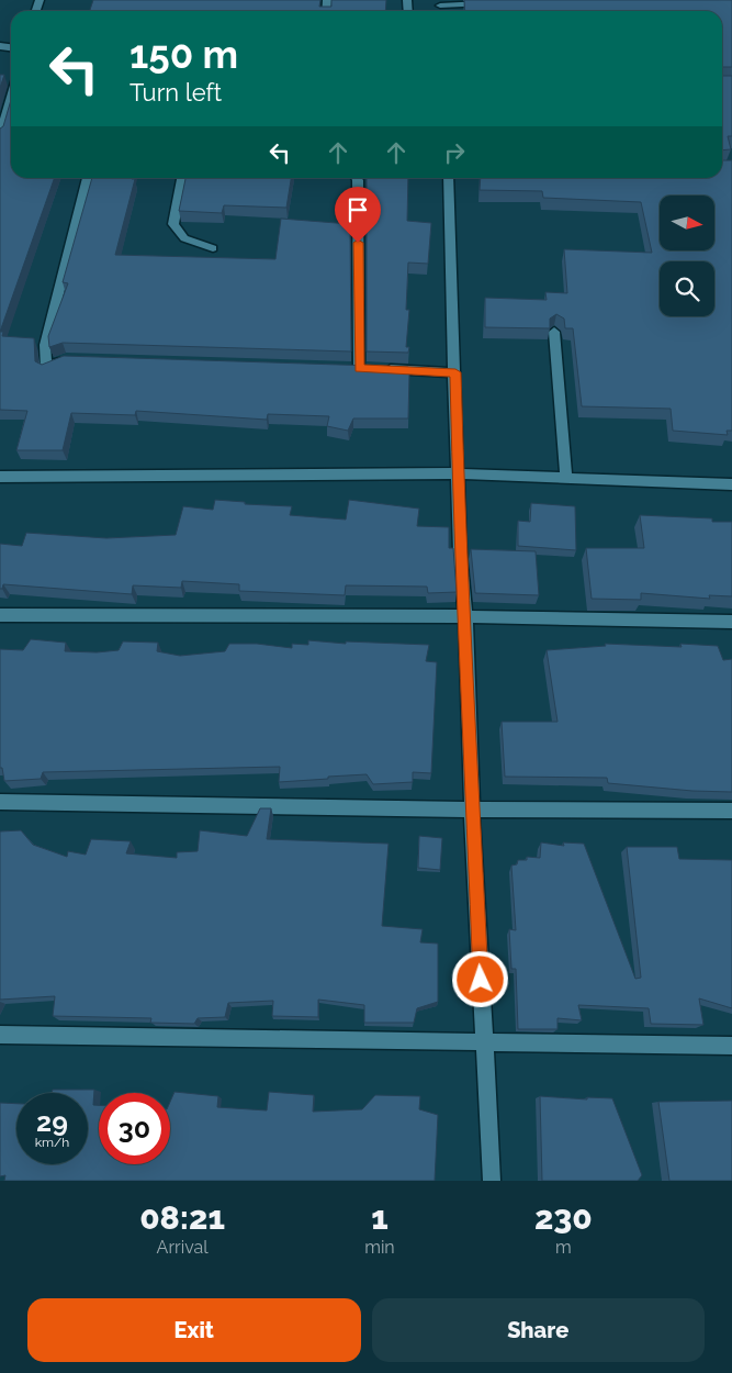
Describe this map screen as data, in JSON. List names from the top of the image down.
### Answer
{
  "north": "right",
  "page": {
    "turn": ["150 m", "Turn left"],
    "speed": "29 km/h",
    "limit": "30",
    "eta": [
      "08:21",
      "Arrival",
      "1",
      "min",
      "230",
      "m"
    ],
    "buttons": ["Exit", "Share"]
  }
}
